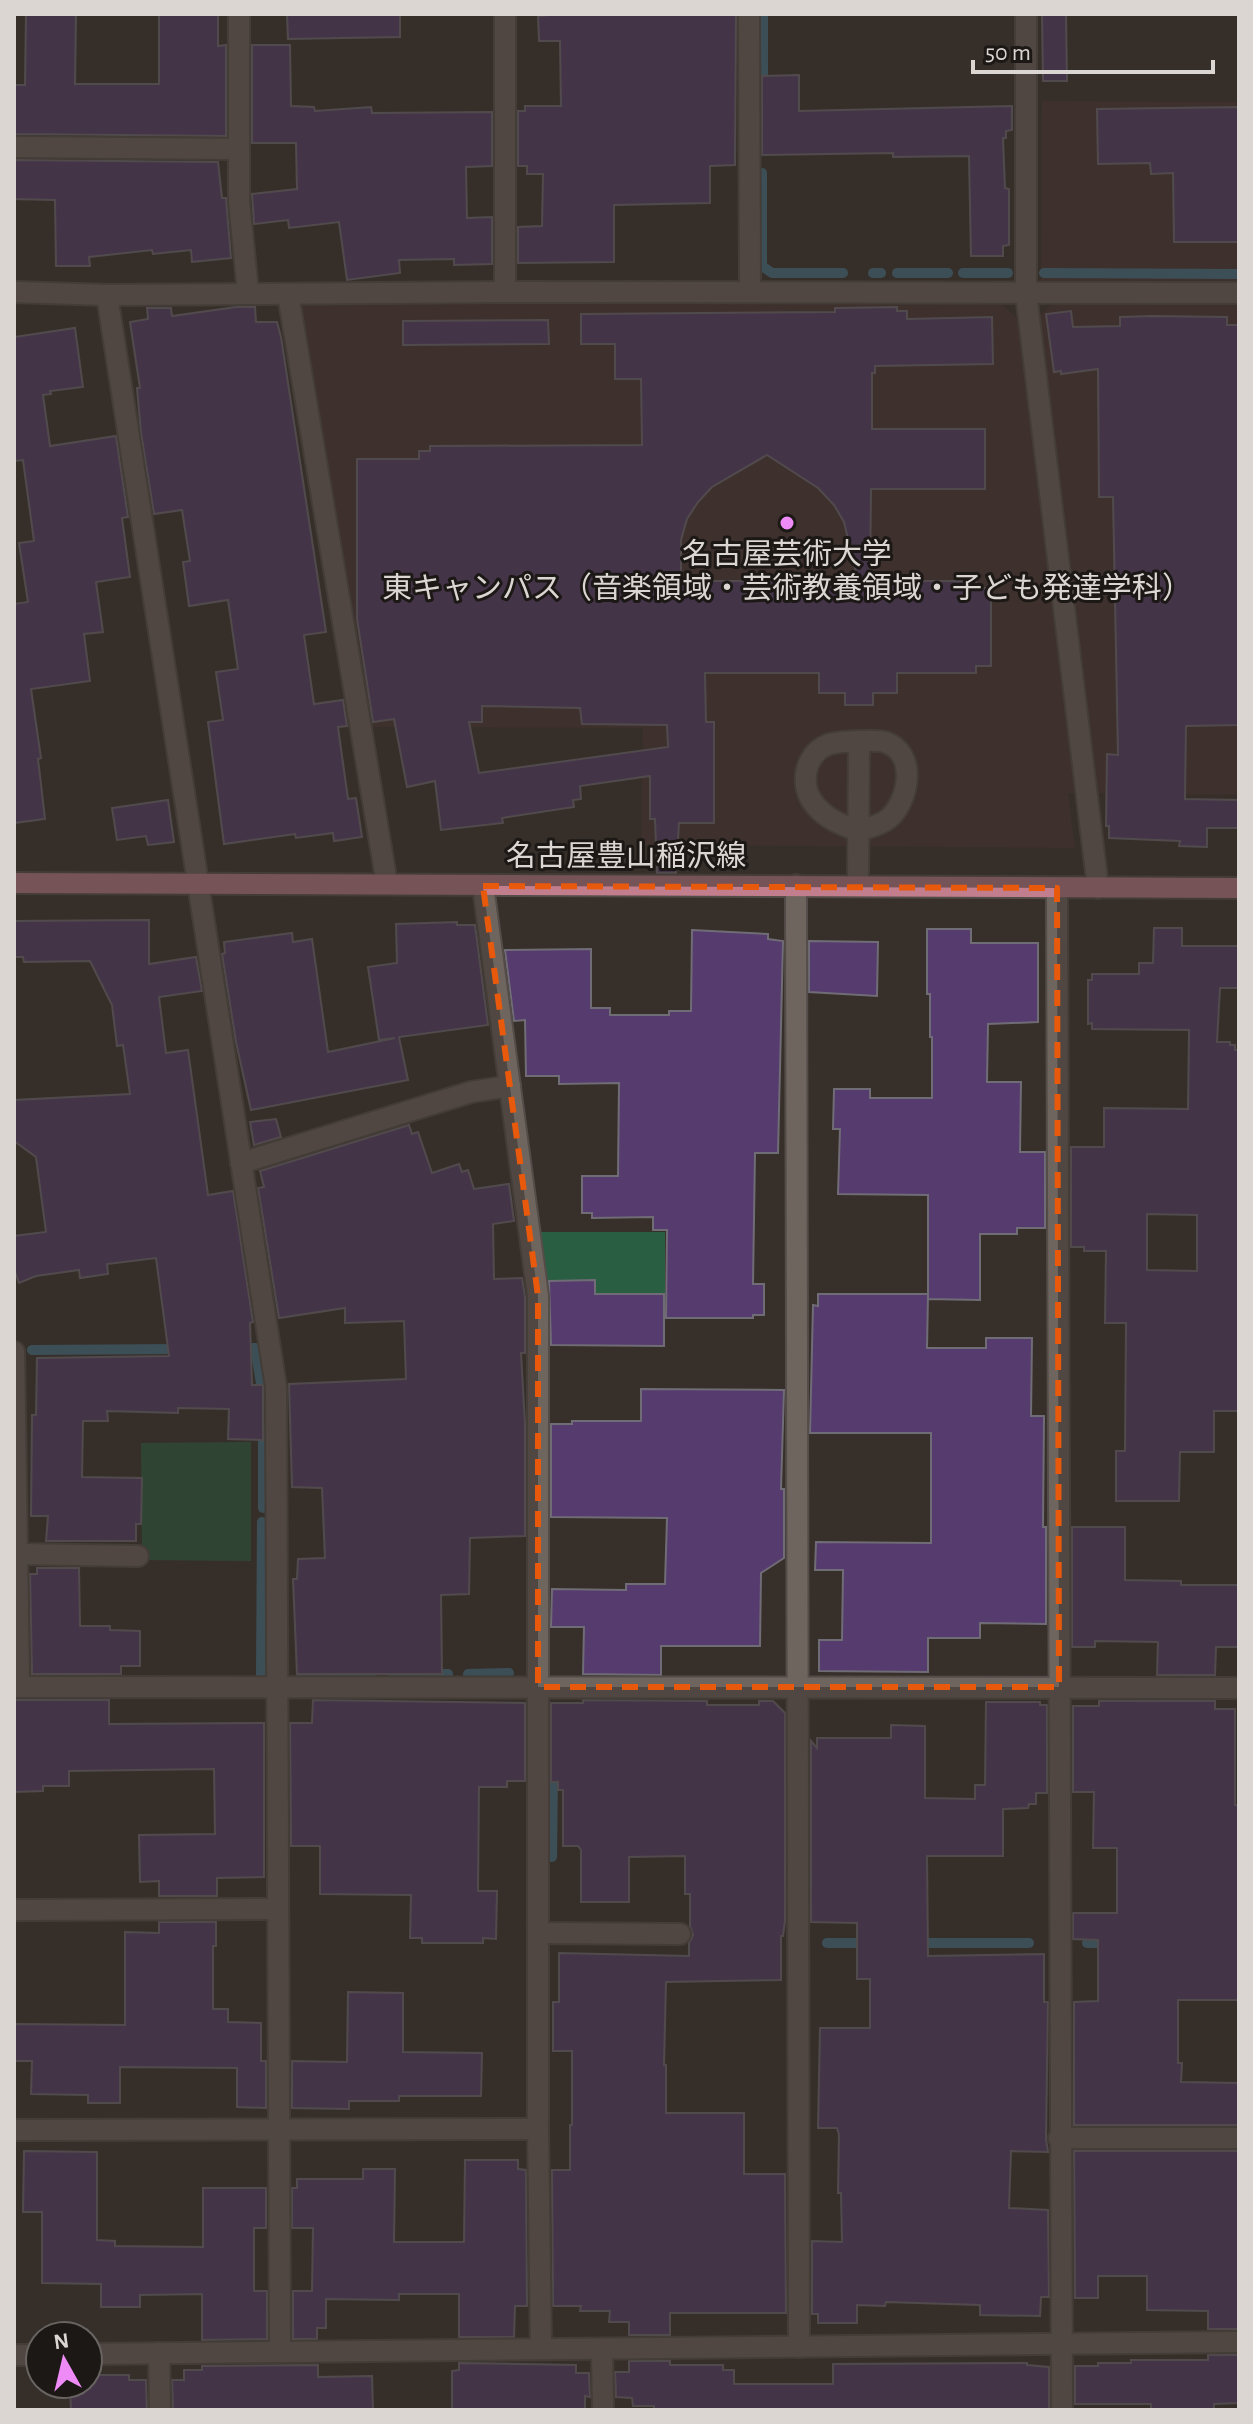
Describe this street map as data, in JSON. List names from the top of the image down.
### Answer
{
  "streets": {
    "main road": ["名古屋豊山稲沢線"]
  },
  "places": ["名古屋芸術大学 東キャンパス（音楽領域・芸術教養領域・子ども発達学科）"],
  "scale_bar": "50 m",
  "north": "top"
}
